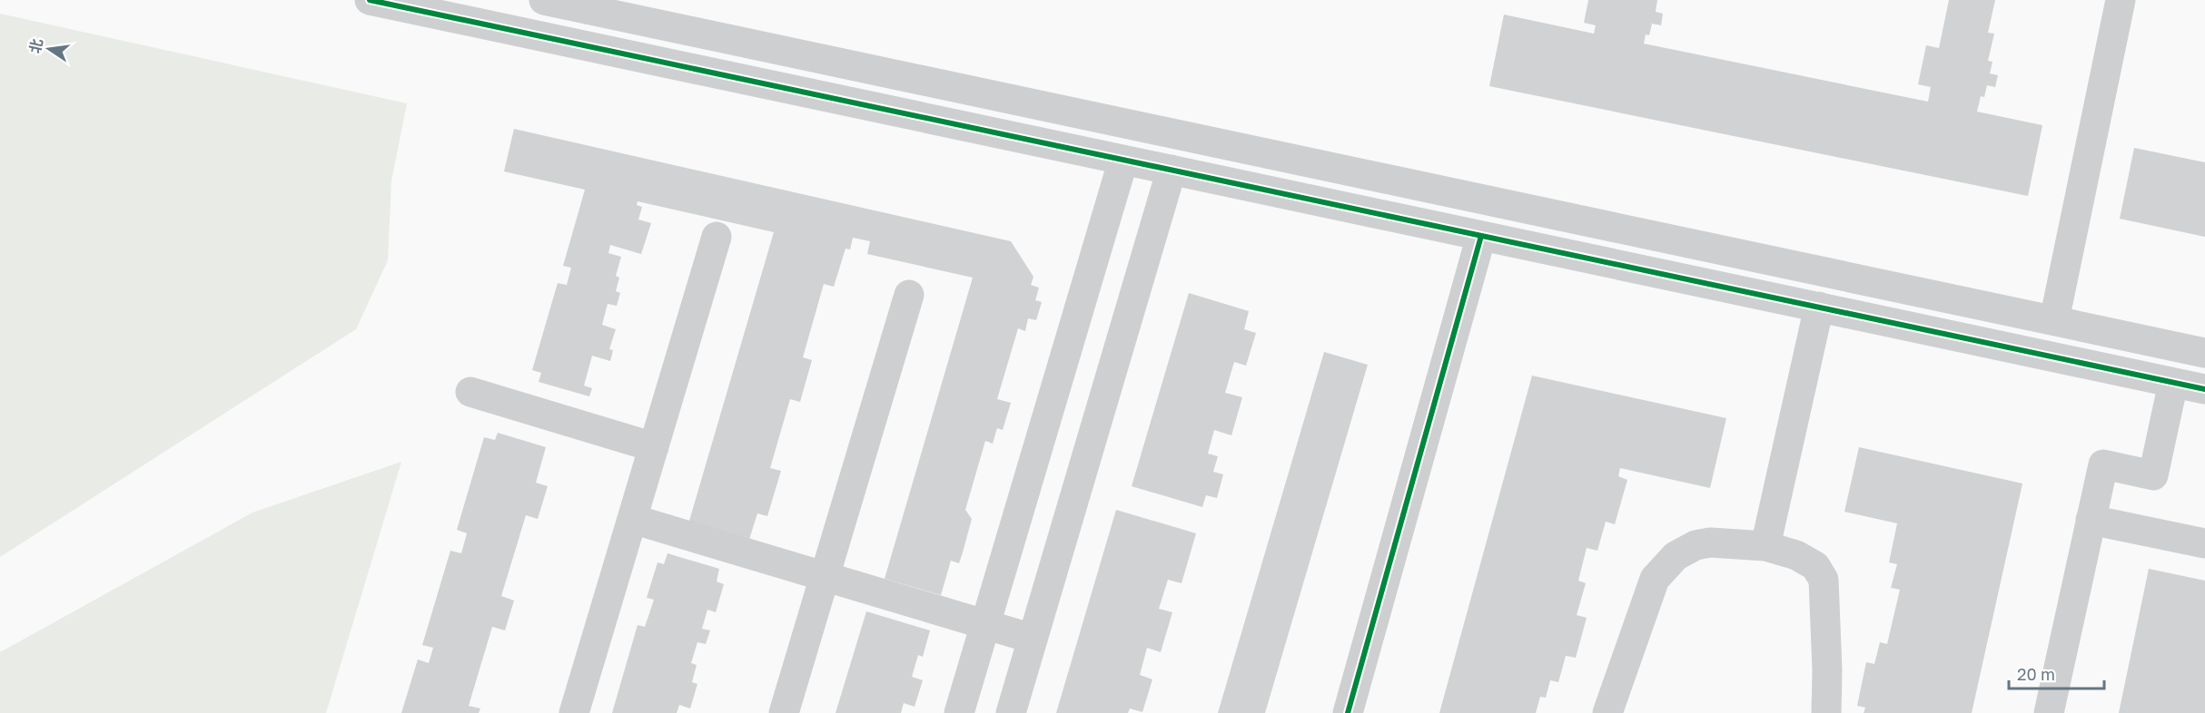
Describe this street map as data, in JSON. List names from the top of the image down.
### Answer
{
  "scale_bar": "20 m",
  "north": "left"
}
